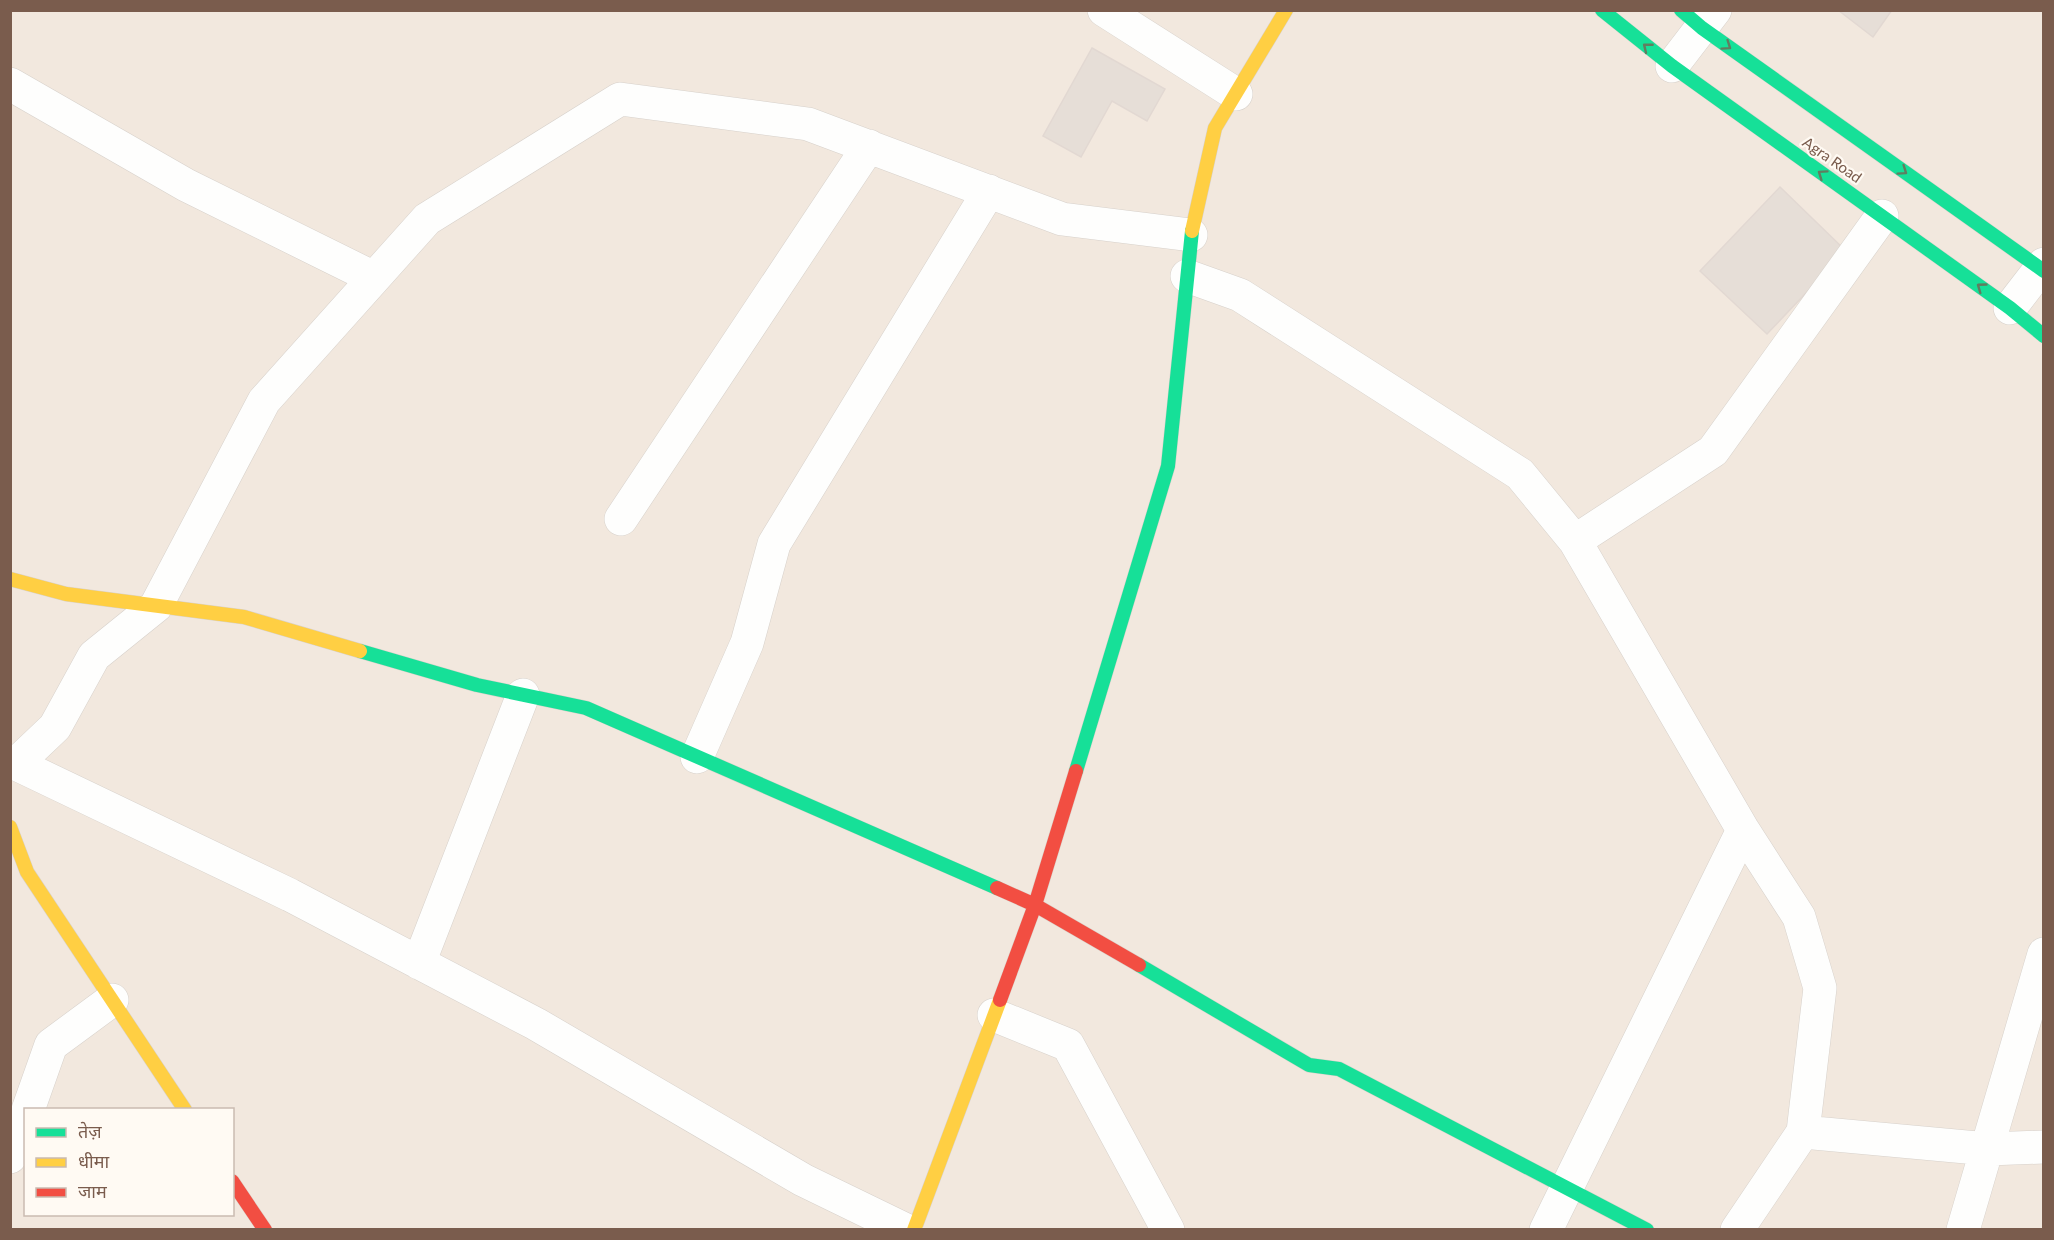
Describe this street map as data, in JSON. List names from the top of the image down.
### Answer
{
  "streets": {
    "street": ["Agra Road"]
  },
  "legend": ["तेज़", "धीमा", "जाम"]
}
